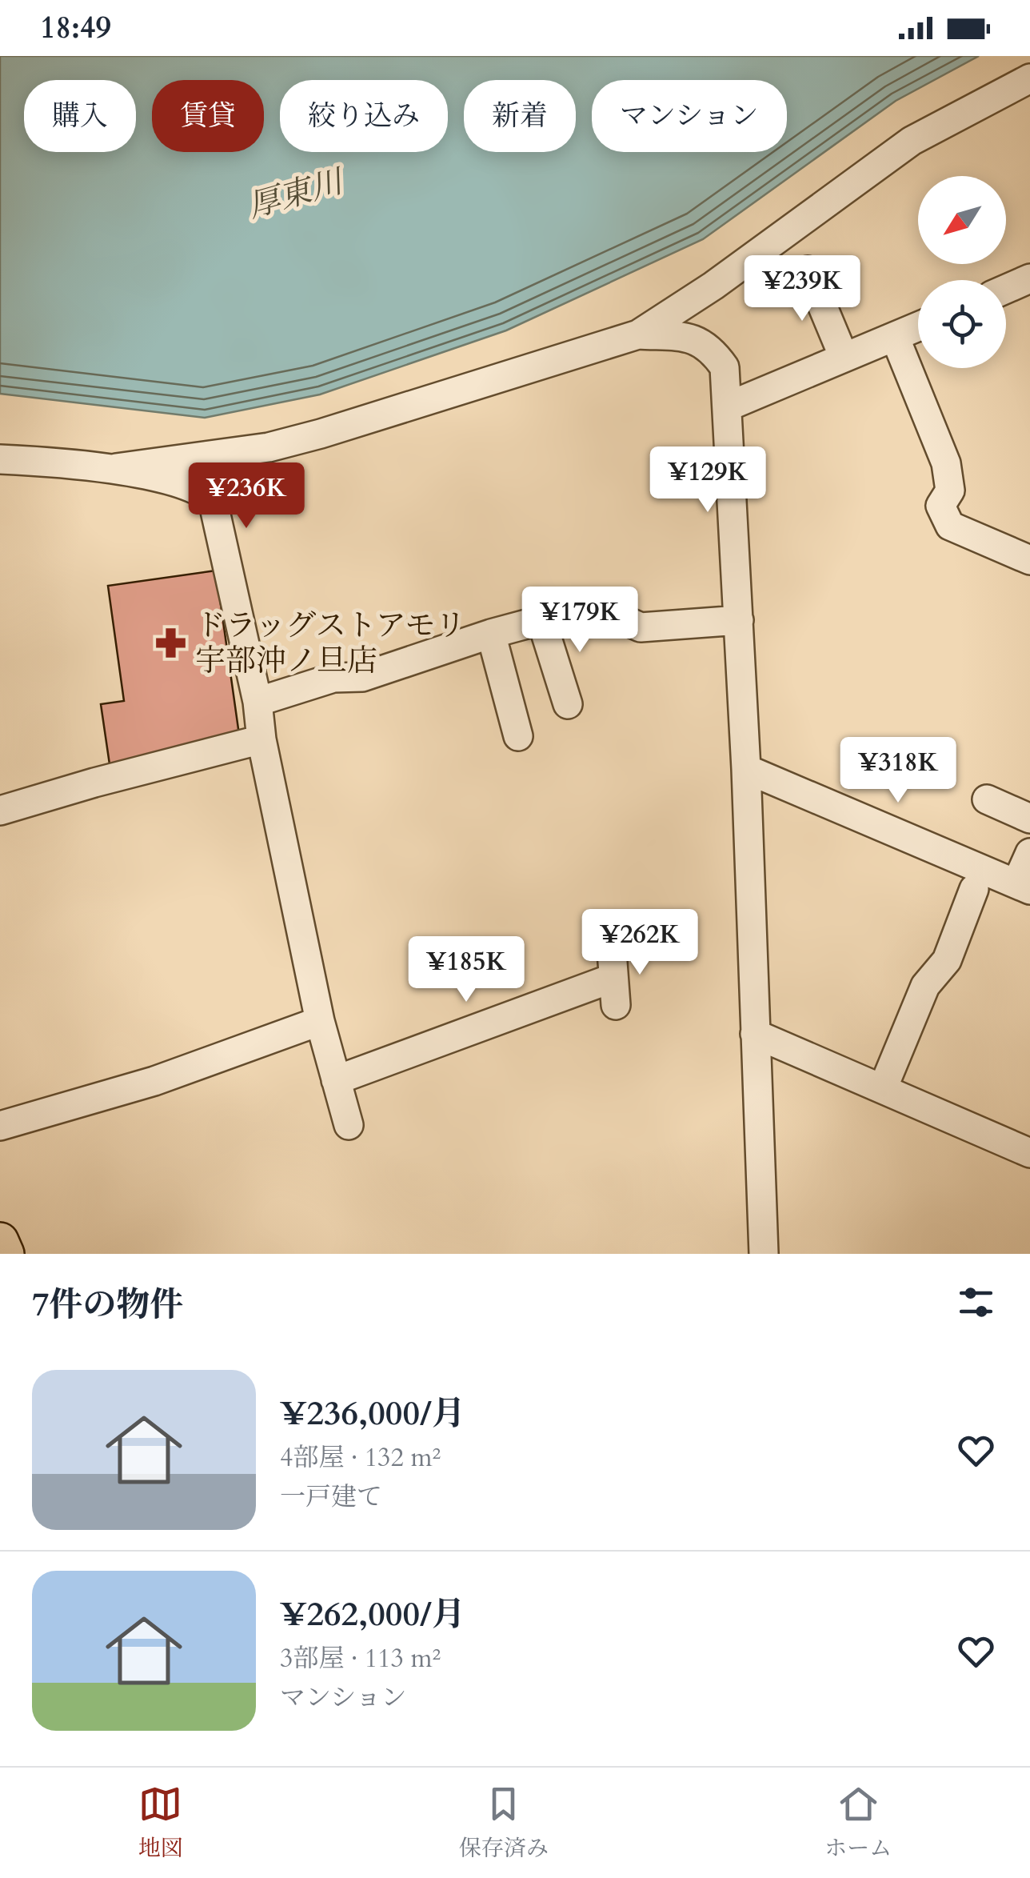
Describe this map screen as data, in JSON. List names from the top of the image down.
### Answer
{
  "water": ["厚東川"],
  "places": {
    "pharmacy": ["ドラッグストアモリ 宇部沖ノ旦店"]
  },
  "north": "bottom left",
  "page": {
    "status": "18:49",
    "chip": [
      "購入",
      "賃貸",
      "絞り込み",
      "新着",
      "マンション"
    ],
    "price": [
      "¥239K",
      "¥129K",
      "¥236K",
      "¥179K",
      "¥318K",
      "¥262K",
      "¥185K"
    ],
    "heading": "7件の物件",
    "list": [
      {
        "name": "¥236,000/月",
        "note": "4部屋 · 132 m² · 一戸建て"
      },
      {
        "name": "¥262,000/月",
        "note": "3部屋 · 113 m² · マンション"
      }
    ],
    "tabs": ["地図", "保存済み", "ホーム"]
  }
}
